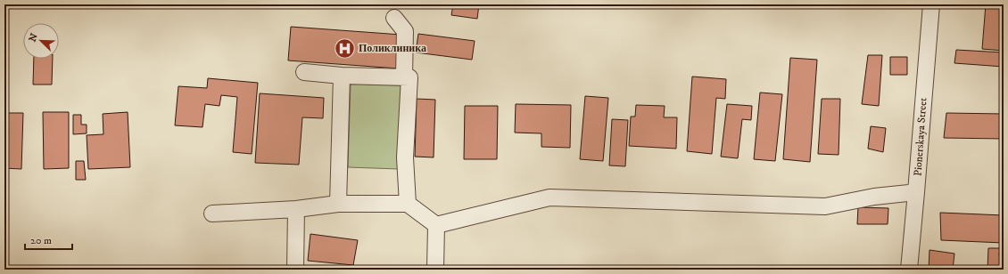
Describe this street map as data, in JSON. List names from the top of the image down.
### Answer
{
  "streets": {
    "street": ["Pionerskaya Street"]
  },
  "places": {
    "hospital": ["Поликлиника"]
  },
  "scale_bar": "20 m",
  "north": "top left"
}
